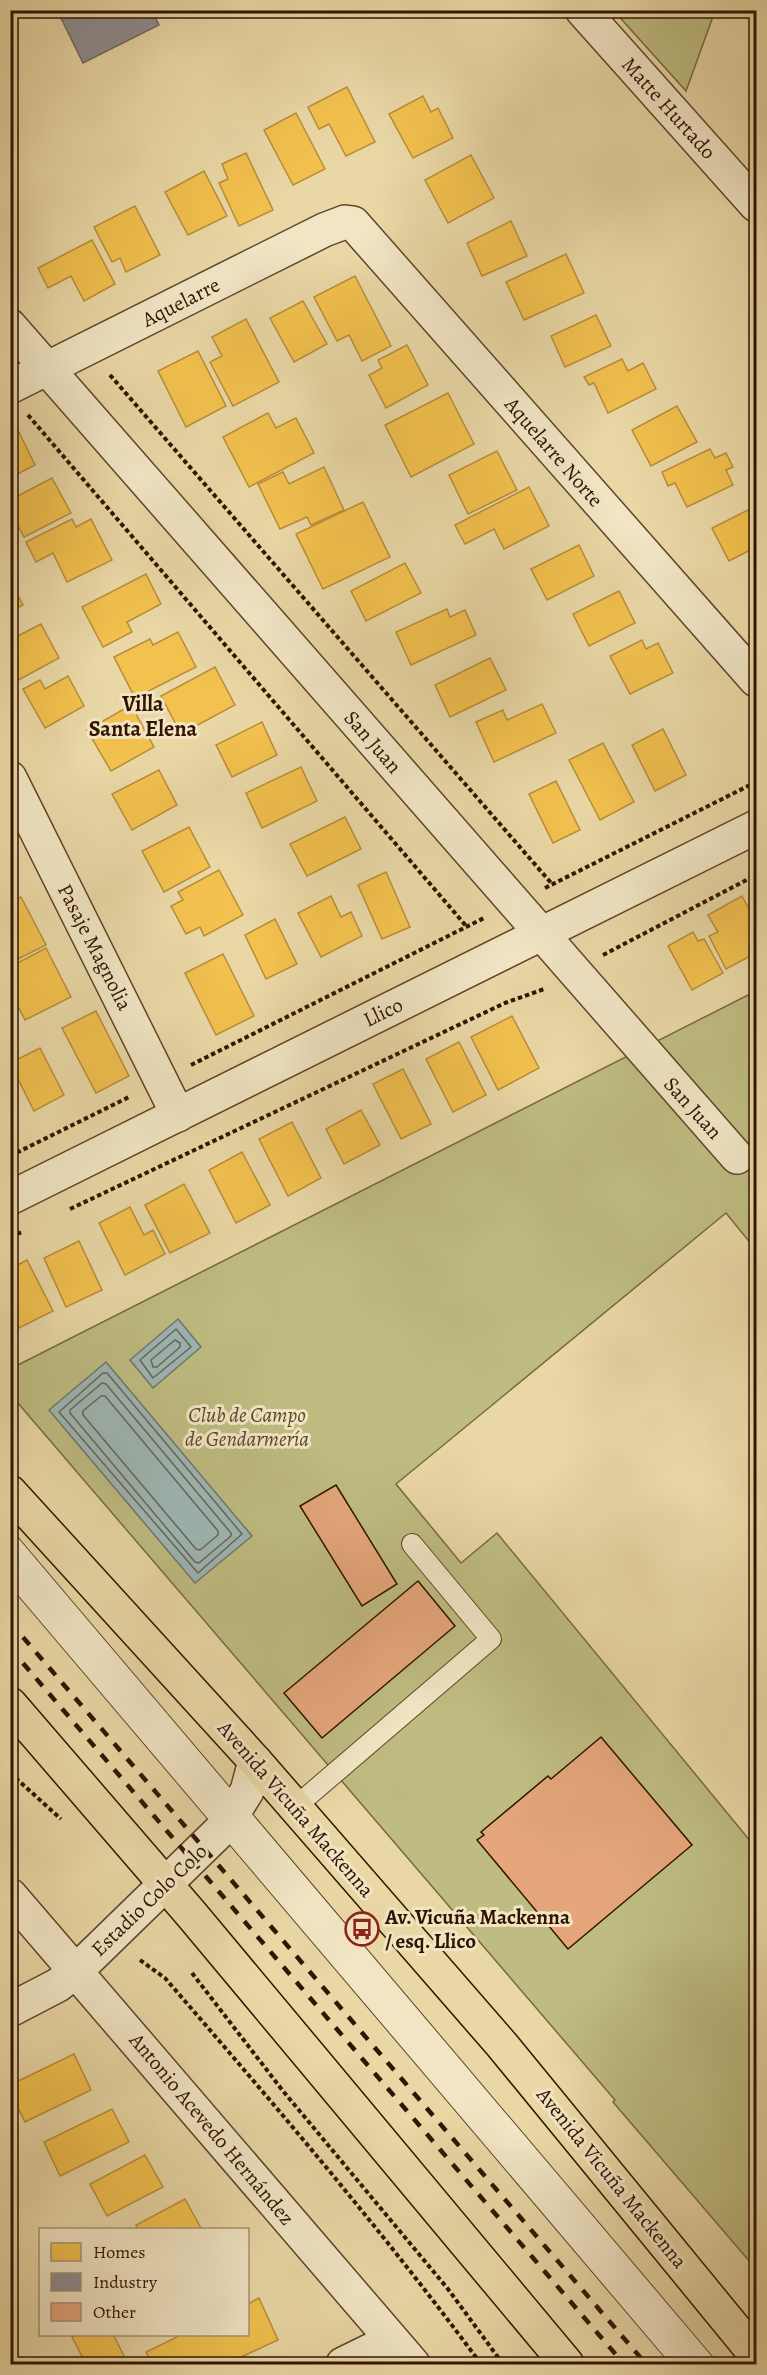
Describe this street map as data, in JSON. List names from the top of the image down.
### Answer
{
  "streets": {
    "main road": ["Avenida Vicuña Mackenna"],
    "street": [
      "Matte Hurtado",
      "Aquelarre",
      "Aquelarre Norte",
      "San Juan",
      "Pasaje Magnolia",
      "Llico",
      "Estadio Colo Colo",
      "Antonio Acevedo Hernández"
    ]
  },
  "crossings": [
    ["Aquelarre", "Aquelarre Norte"],
    ["Aquelarre", "San Juan"],
    ["San Juan", "Llico"],
    ["Pasaje Magnolia", "Llico"],
    ["Avenida Vicuña Mackenna", "Estadio Colo Colo"],
    ["Estadio Colo Colo", "Antonio Acevedo Hernández"]
  ],
  "districts": ["Villa Santa Elena"],
  "parks": ["Club de Campo de Gendarmería"],
  "places": {
    "bus stop": ["Av. Vicuña Mackenna / esq. Llico"]
  },
  "legend": ["Homes", "Industry", "Other"]
}
